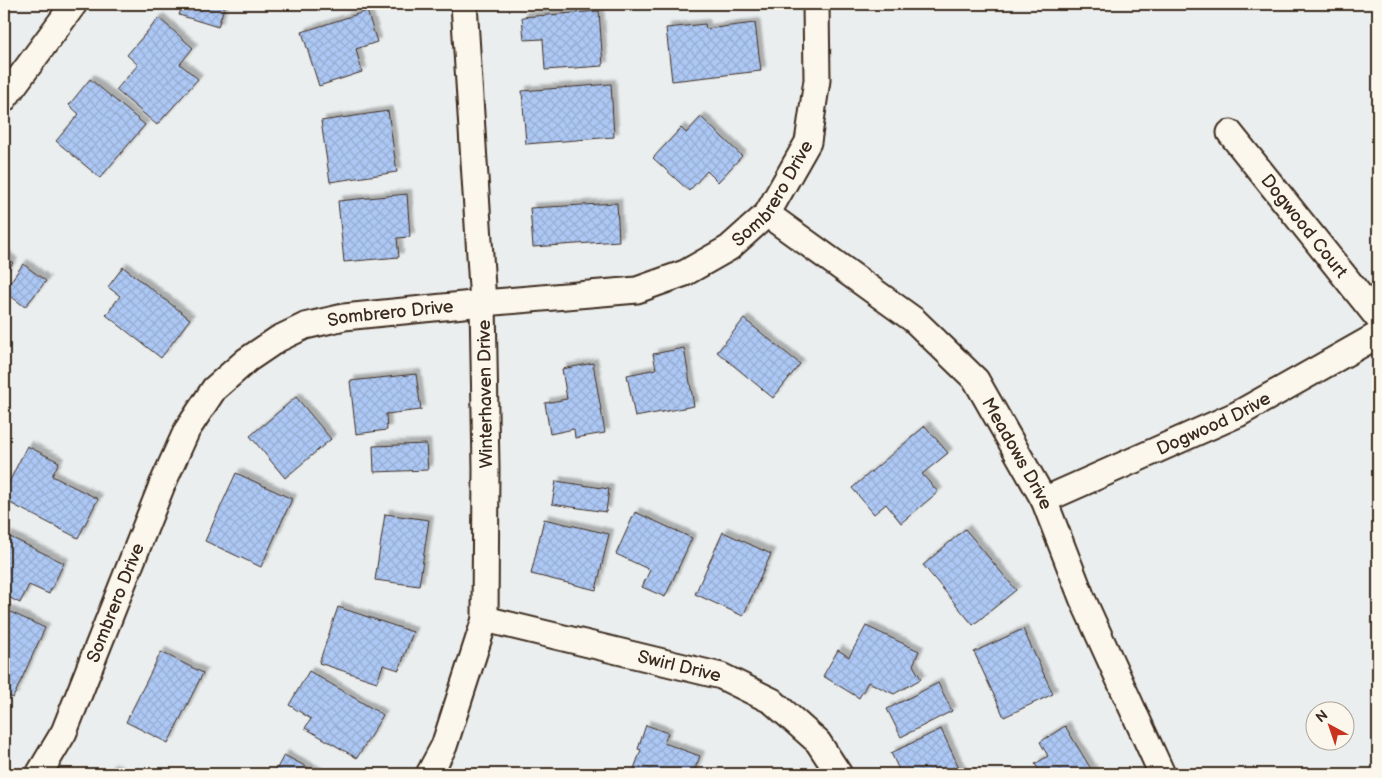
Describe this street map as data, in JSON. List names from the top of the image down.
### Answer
{
  "streets": {
    "street": [
      "Sombrero Drive",
      "Dogwood Court",
      "Winterhaven Drive",
      "Dogwood Drive",
      "Meadows Drive",
      "Swirl Drive"
    ]
  },
  "crossings": [
    ["Sombrero Drive", "Winterhaven Drive"],
    ["Sombrero Drive", "Meadows Drive"],
    ["Winterhaven Drive", "Swirl Drive"],
    ["Dogwood Drive", "Meadows Drive"]
  ],
  "north": "top left"
}
